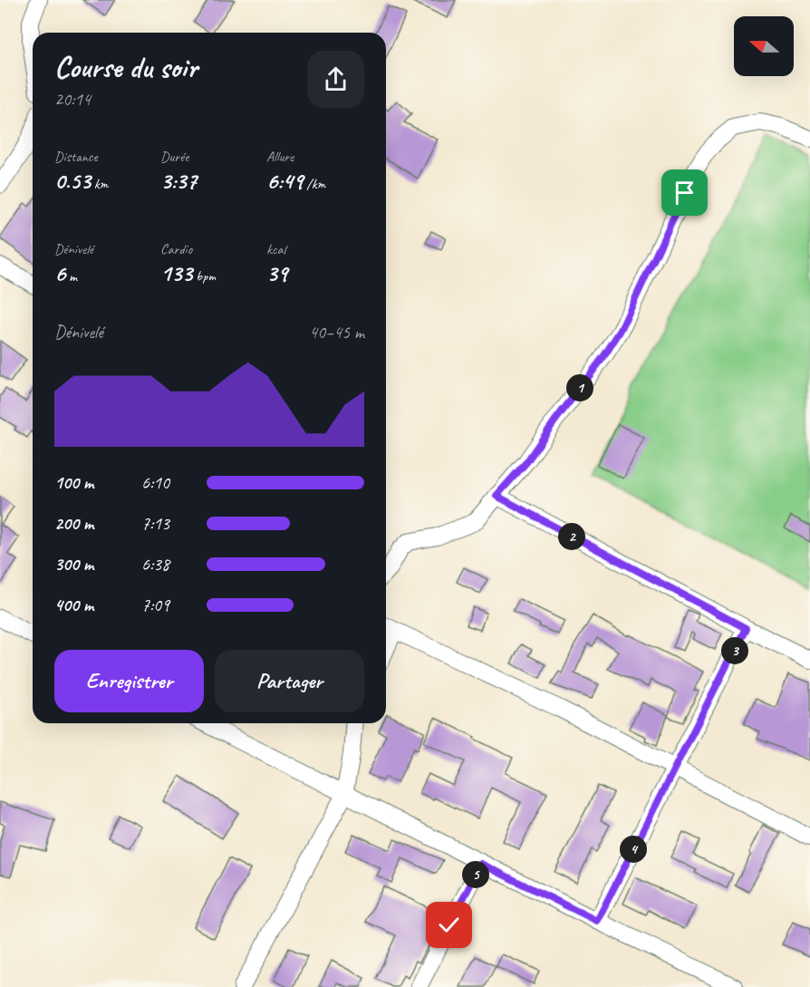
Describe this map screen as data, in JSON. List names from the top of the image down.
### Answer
{
  "north": "left",
  "page": {
    "heading": ["Course du soir", "20:14"],
    "stats": [
      ["Distance", "0.53 km"],
      ["Durée", "3:37"],
      ["Allure", "6:49 /km"],
      ["Dénivelé", "6 m"],
      ["Cardio", "133 bpm"],
      ["kcal", "39"]
    ],
    "chart": ["Dénivelé", "40–45 m"],
    "pins": [
      "1",
      "2",
      "3",
      "4",
      "5"
    ],
    "list": [
      {
        "name": "100 m",
        "note": "6:10"
      },
      {
        "name": "200 m",
        "note": "7:13"
      },
      {
        "name": "300 m",
        "note": "6:38"
      },
      {
        "name": "400 m",
        "note": "7:09"
      }
    ],
    "buttons": ["Enregistrer", "Partager"]
  }
}
